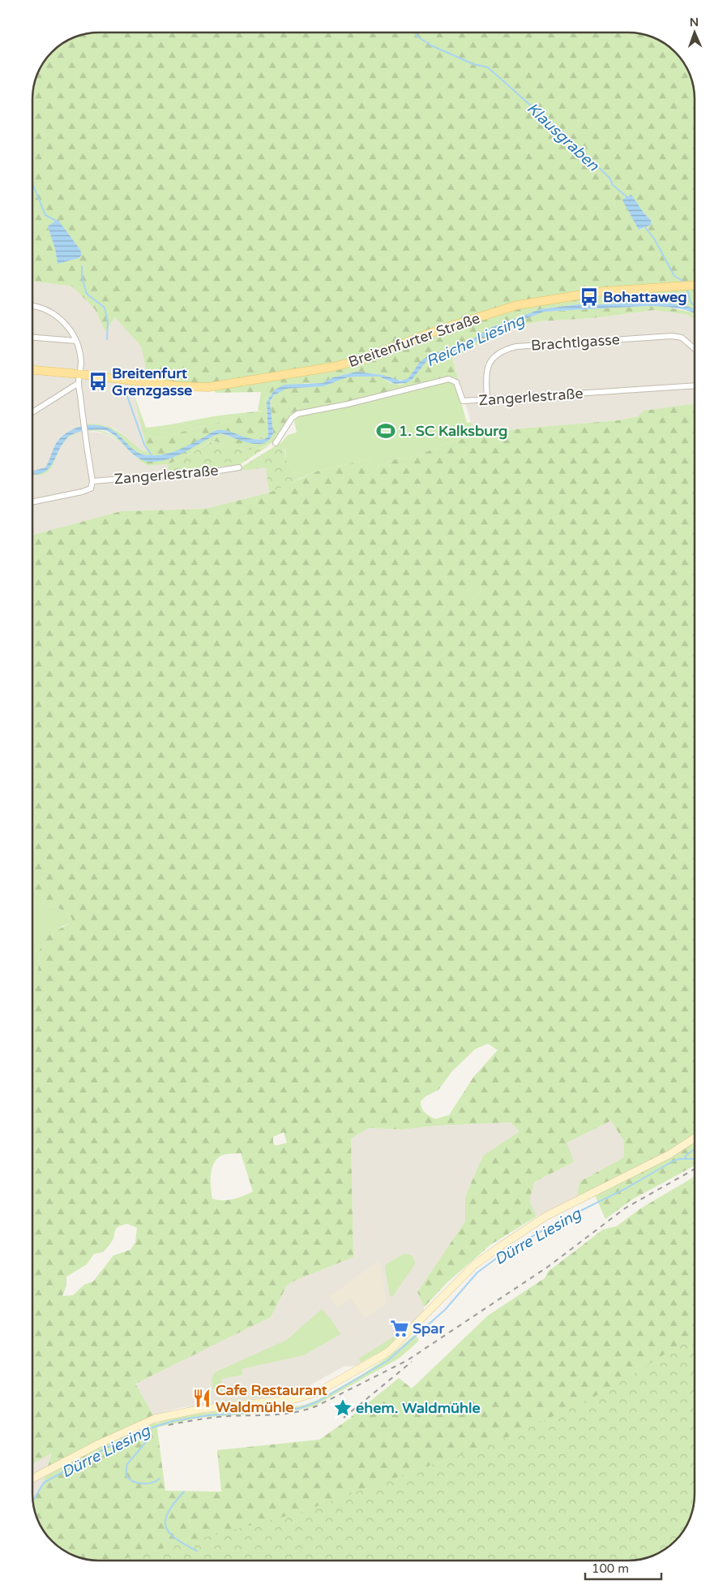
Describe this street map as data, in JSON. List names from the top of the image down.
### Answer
{
  "streets": {
    "main road": ["Breitenfurter Straße"],
    "street": ["Brachtlgasse", "Zangerlestraße"]
  },
  "crossings": [
    ["Brachtlgasse", "Zangerlestraße"]
  ],
  "water": ["Klausgraben", "Reiche Liesing", "Dürre Liesing"],
  "places": {
    "bus stop": ["Bohattaweg", "Breitenfurt Grenzgasse"],
    "sports": ["1. SC Kalksburg"],
    "supermarket": ["Spar"],
    "restaurant": ["Cafe Restaurant Waldmühle"],
    "place": ["ehem. Waldmühle"]
  },
  "scale_bar": "100 m",
  "north": "top"
}
